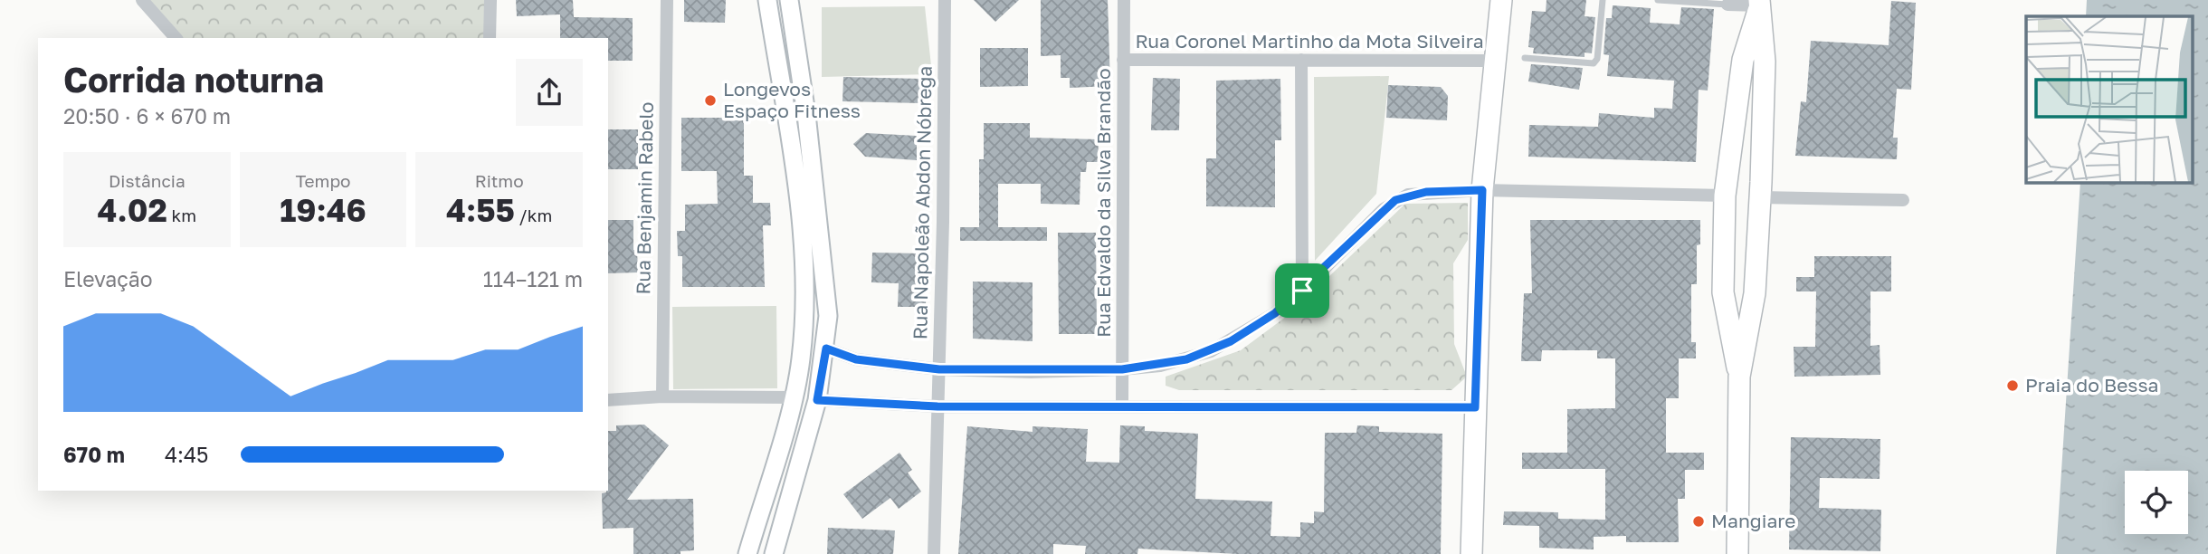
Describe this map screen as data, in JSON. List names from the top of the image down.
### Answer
{
  "streets": {
    "street": [
      "Rua Coronel Martinho da Mota Silveira",
      "Rua Benjamin Rabelo",
      "Rua Napoleão Abdon Nóbrega",
      "Rua Edvaldo da Silva Brandão"
    ]
  },
  "crossings": [
    ["Rua Coronel Martinho da Mota Silveira", "Rua Edvaldo da Silva Brandão"]
  ],
  "places": ["Longevos Espaço Fitness", "Praia do Bessa", "Mangiare"],
  "page": {
    "heading": ["Corrida noturna", "20:50 · 6 × 670 m"],
    "stats": [
      ["Distância", "4.02 km"],
      ["Tempo", "19:46"],
      ["Ritmo", "4:55 /km"]
    ],
    "chart": ["Elevação", "114–121 m"],
    "list": [
      {
        "name": "670 m",
        "note": "4:45"
      }
    ]
  }
}
